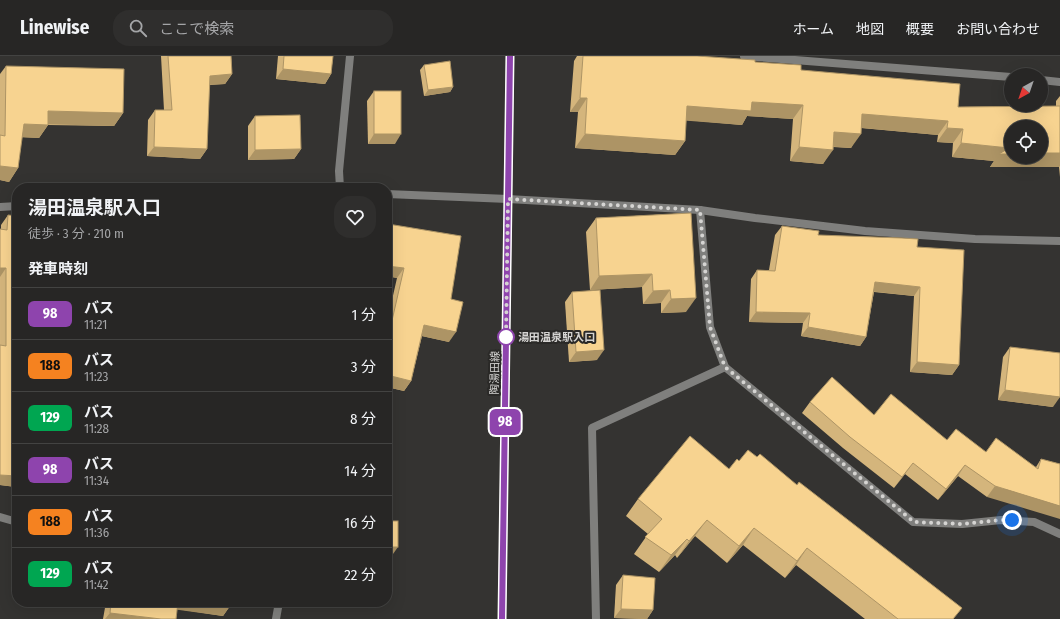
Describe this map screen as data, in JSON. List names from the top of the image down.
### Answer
{
  "streets": {
    "main road": ["陶湯田線"]
  },
  "places": ["湯田温泉駅入口"],
  "lines": ["bus line 98"],
  "north": "bottom left",
  "page": {
    "header": "Linewise",
    "search": "ここで検索",
    "nav": [
      "ホーム",
      "地図",
      "概要",
      "お問い合わせ"
    ],
    "on_map": "98",
    "heading": [
      ["湯田温泉駅入口", "徒歩 · 3 分 · 210 m"],
      "発車時刻"
    ],
    "list": [
      {
        "mark": "98",
        "name": "バス",
        "note": "11:21",
        "value": "1 分"
      },
      {
        "mark": "188",
        "name": "バス",
        "note": "11:23",
        "value": "3 分"
      },
      {
        "mark": "129",
        "name": "バス",
        "note": "11:28",
        "value": "8 分"
      },
      {
        "mark": "98",
        "name": "バス",
        "note": "11:34",
        "value": "14 分"
      },
      {
        "mark": "188",
        "name": "バス",
        "note": "11:36",
        "value": "16 分"
      },
      {
        "mark": "129",
        "name": "バス",
        "note": "11:42",
        "value": "22 分"
      }
    ]
  }
}
